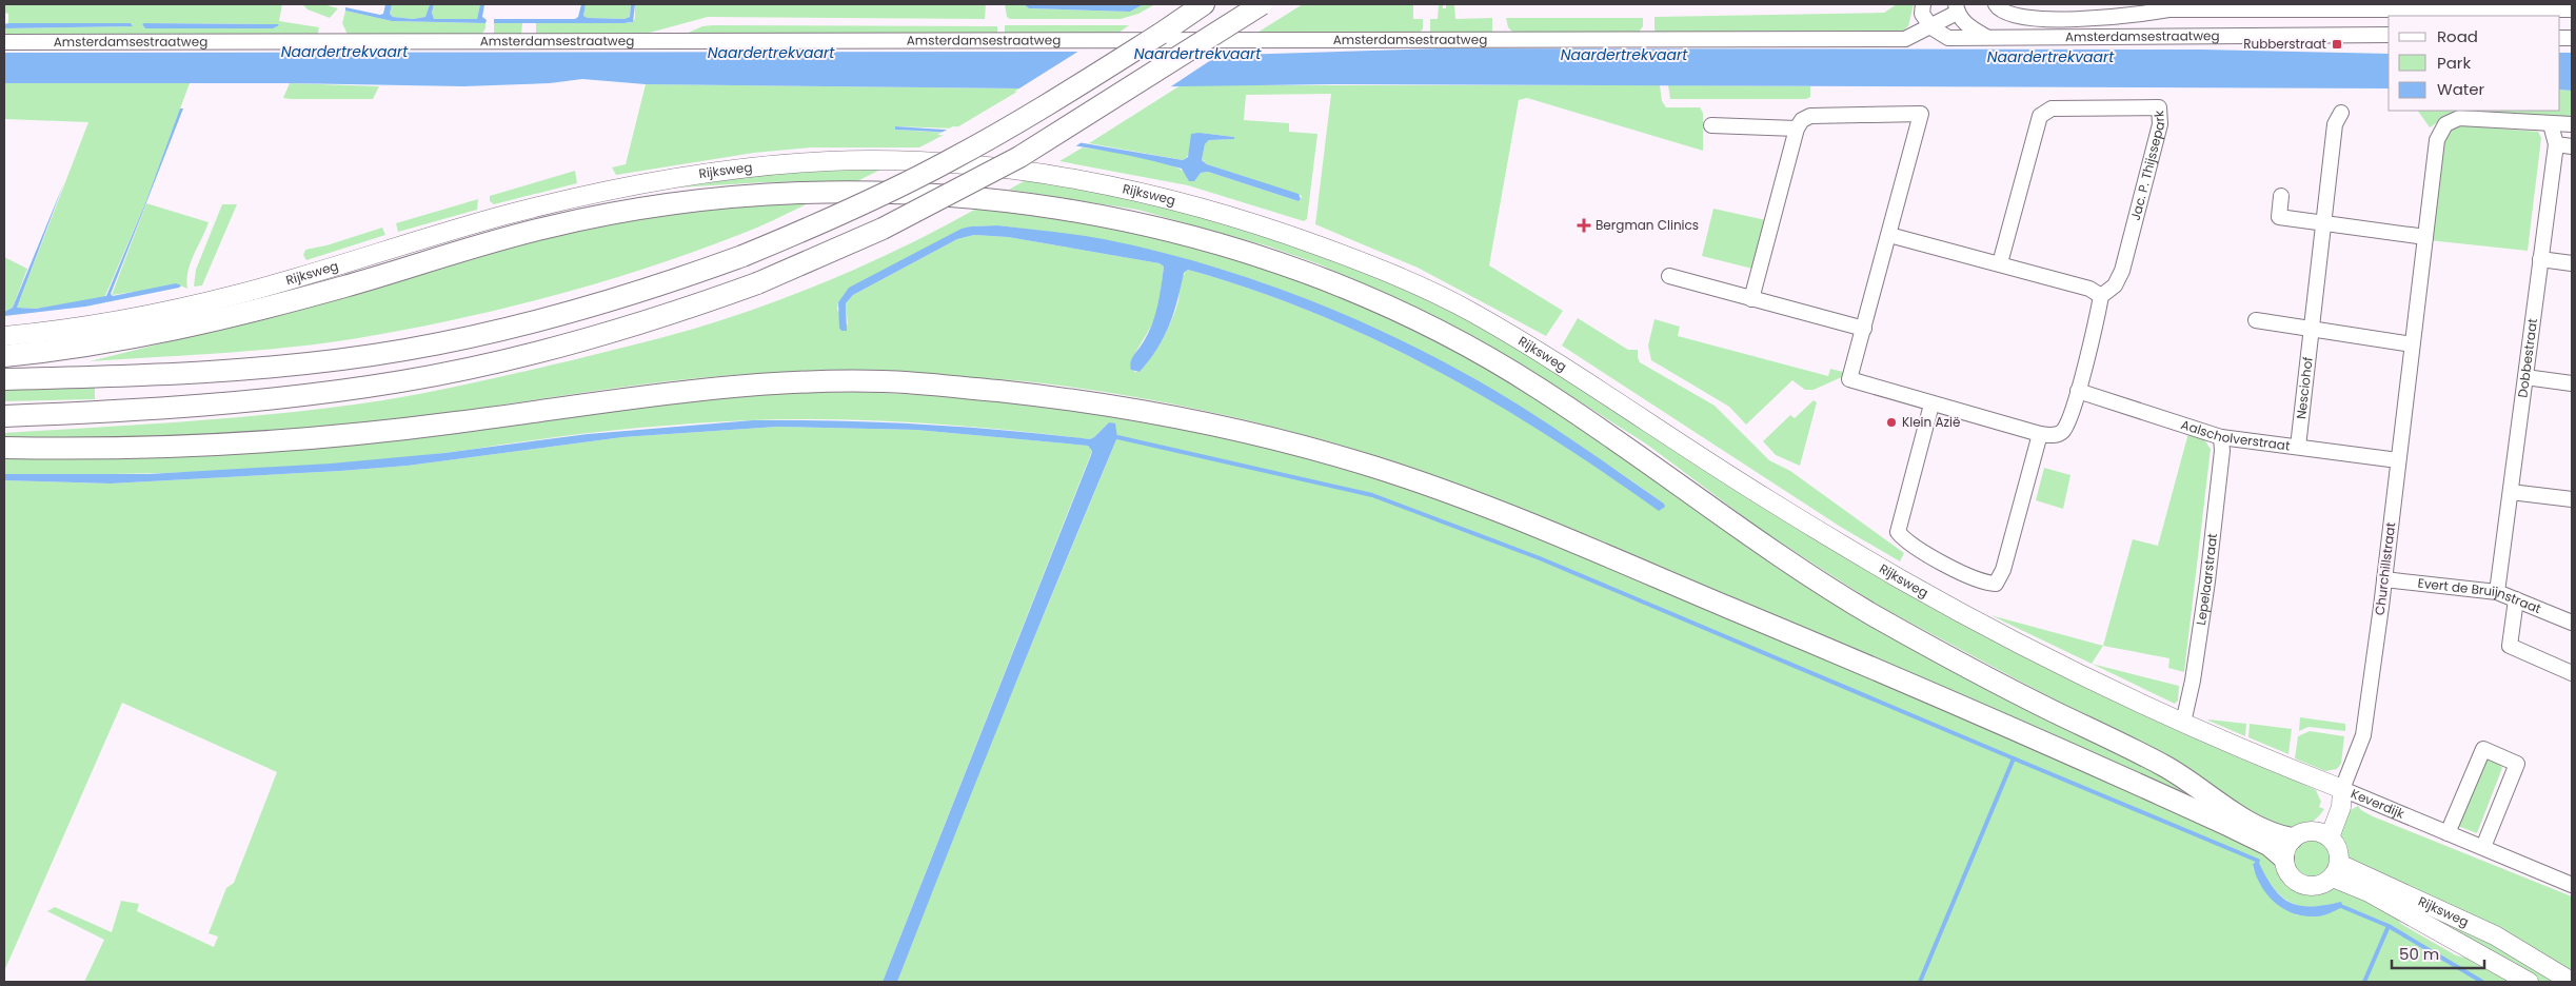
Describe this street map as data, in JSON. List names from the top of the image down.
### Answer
{
  "streets": {
    "main road": ["Rijksweg", "Churchillstraat", "Keverdijk"],
    "street": [
      "Amsterdamsestraatweg",
      "Jac. P. Thijssepark",
      "Dobbestraat",
      "Nesciohof",
      "Aalscholverstraat",
      "Lepelaarstraat",
      "Evert de Bruijnstraat"
    ]
  },
  "crossings": [
    ["Rijksweg", "Churchillstraat"],
    ["Rijksweg", "Lepelaarstraat"],
    ["Rijksweg", "Keverdijk"],
    ["Dobbestraat", "Churchillstraat"],
    ["Dobbestraat", "Evert de Bruijnstraat"],
    ["Nesciohof", "Aalscholverstraat"],
    ["Aalscholverstraat", "Churchillstraat"],
    ["Aalscholverstraat", "Lepelaarstraat"],
    ["Churchillstraat", "Evert de Bruijnstraat"],
    ["Churchillstraat", "Keverdijk"],
    ["Lepelaarstraat", "Keverdijk"]
  ],
  "water": ["Naardertrekvaart"],
  "places": {
    "transit": ["Rubberstraat"],
    "health": ["Bergman Clinics"],
    "other": ["Klein Azië"]
  },
  "legend": ["Road", "Park", "Water"],
  "scale_bar": "50 m"
}
